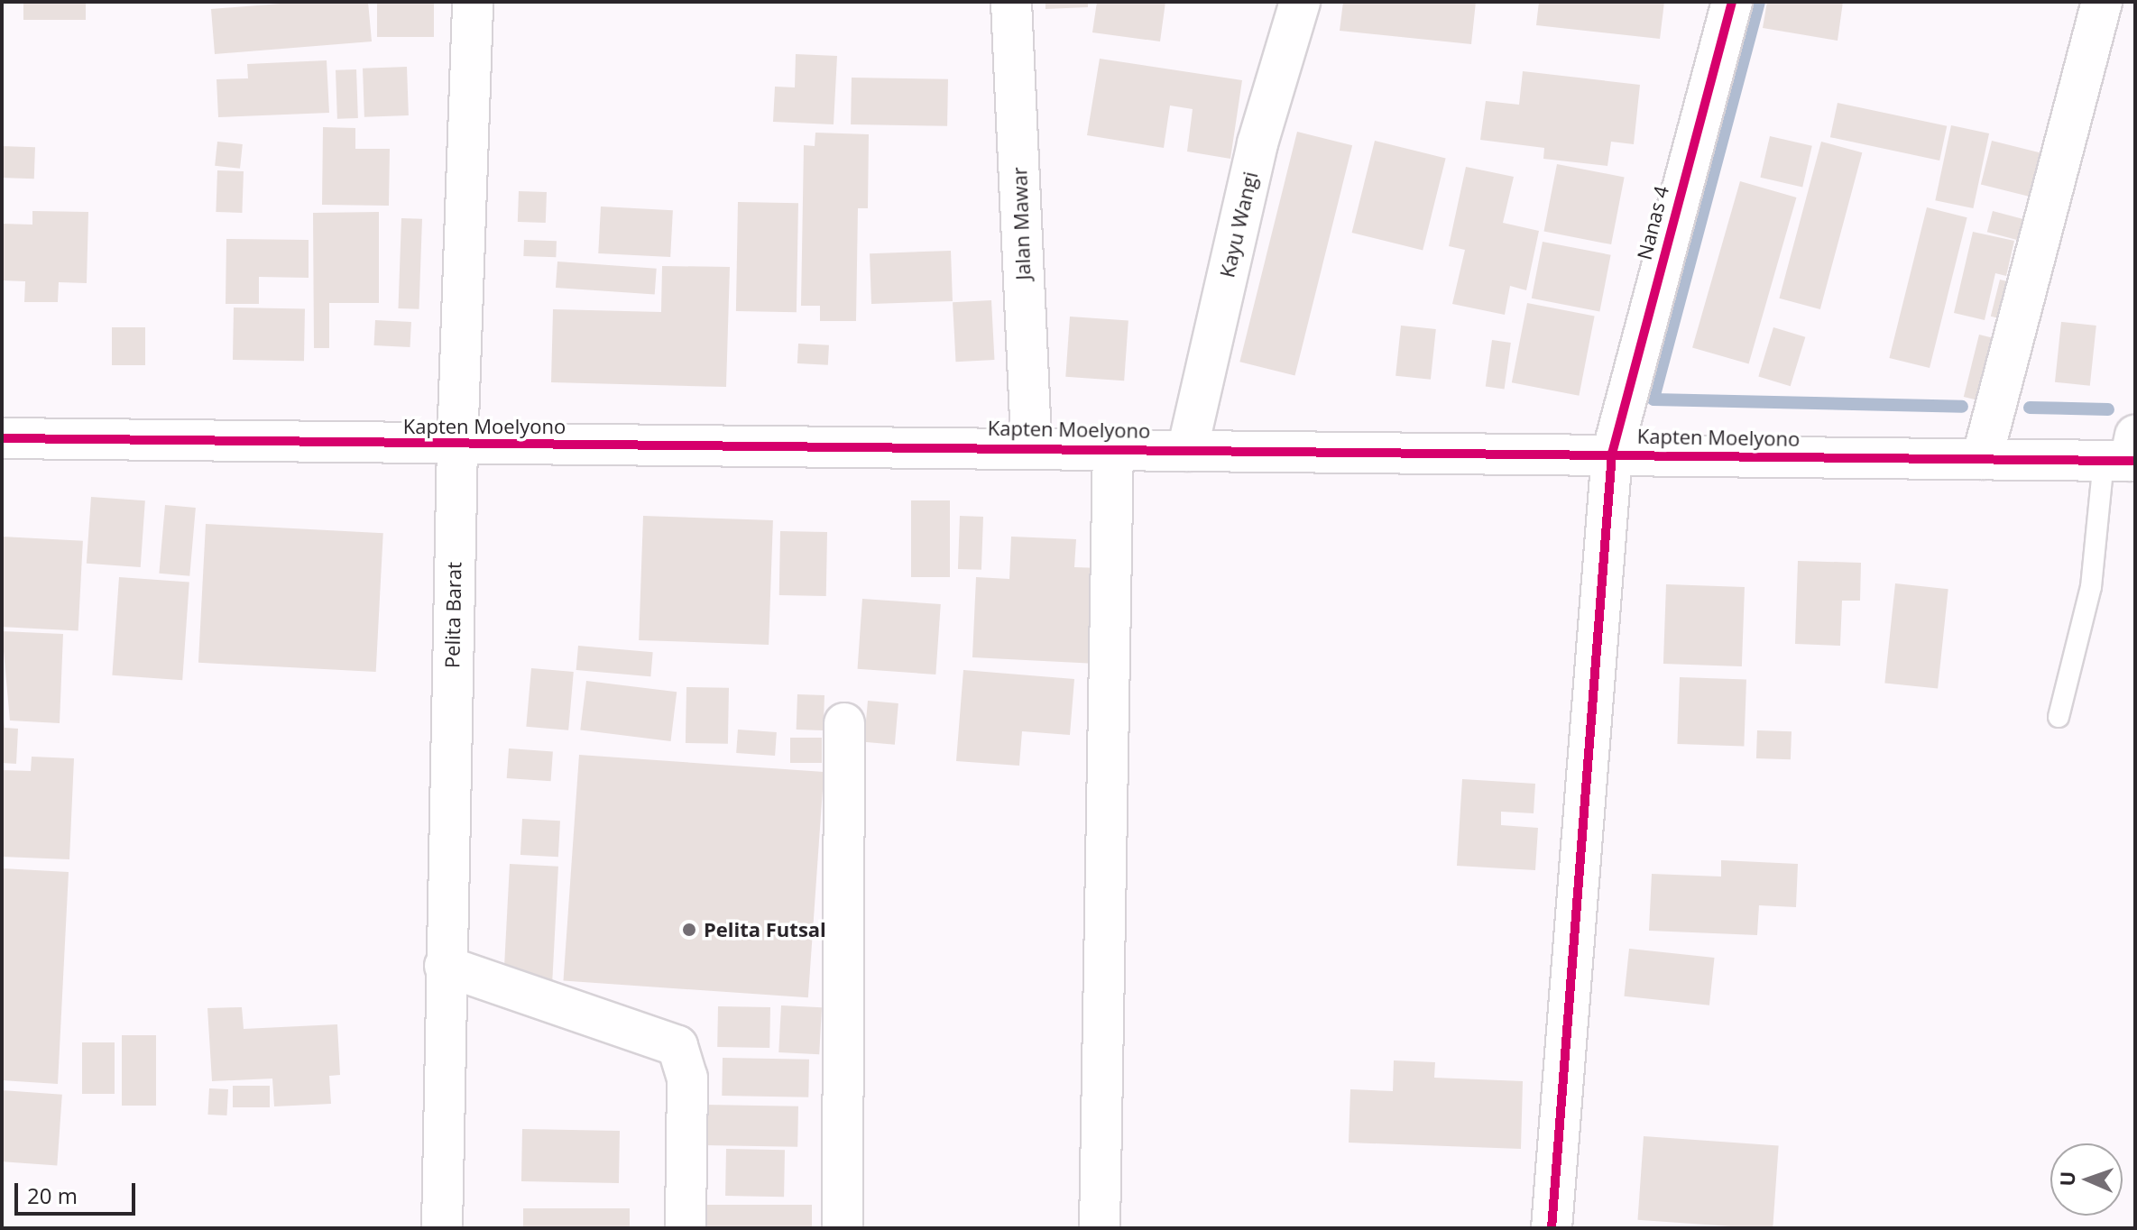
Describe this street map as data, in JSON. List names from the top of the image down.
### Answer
{
  "streets": {
    "street": [
      "Nanas 4",
      "Jalan Mawar",
      "Kayu Wangi",
      "Kapten Moelyono",
      "Pelita Barat"
    ]
  },
  "crossings": [
    ["Nanas 4", "Kapten Moelyono"],
    ["Jalan Mawar", "Kapten Moelyono"],
    ["Kayu Wangi", "Kapten Moelyono"],
    ["Kapten Moelyono", "Pelita Barat"]
  ],
  "places": ["Pelita Futsal"],
  "scale_bar": "20 m",
  "north": "left"
}
